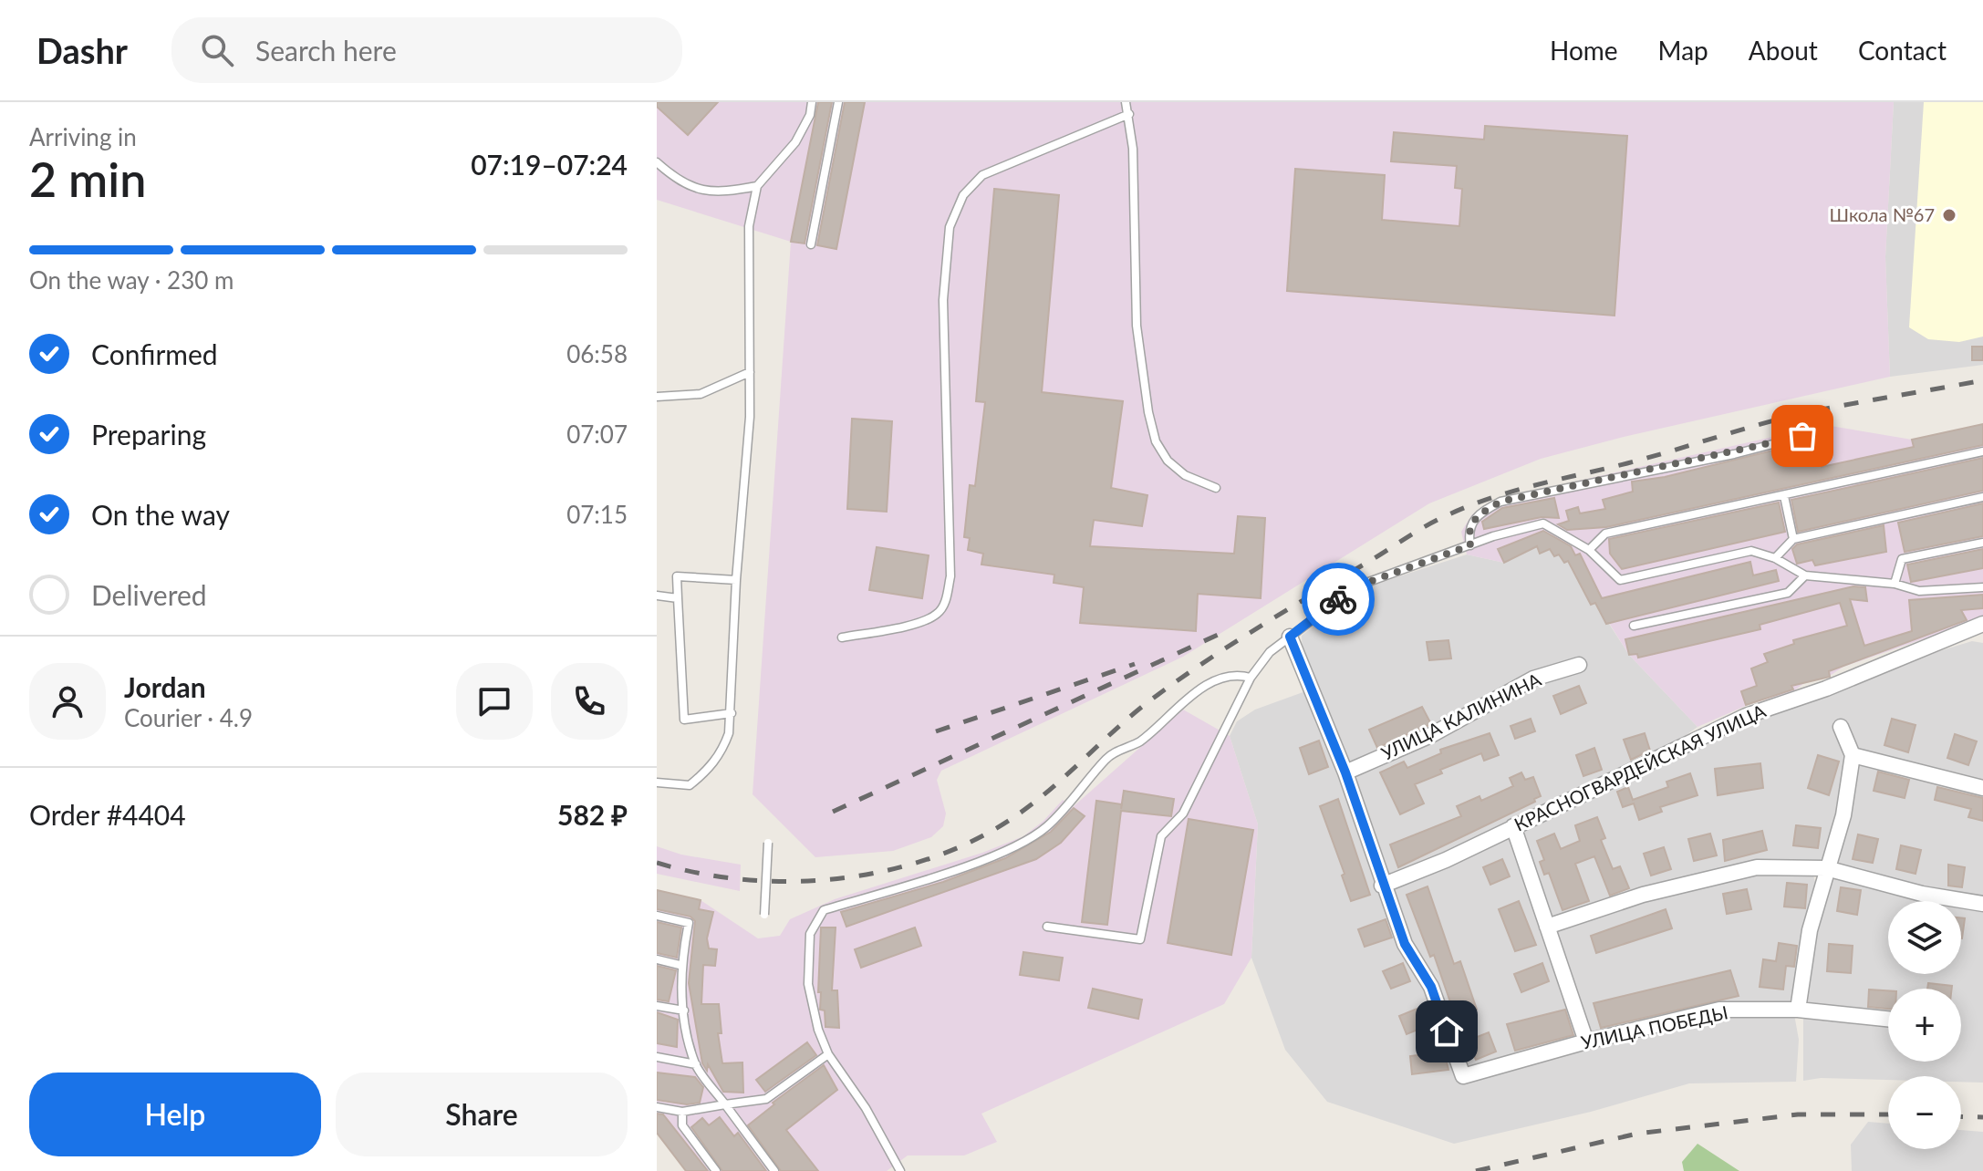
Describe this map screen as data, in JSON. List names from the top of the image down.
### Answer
{
  "streets": {
    "street": ["УЛИЦА КАЛИНИНА", "КРАСНОГВАРДЕЙСКАЯ УЛИЦА", "УЛИЦА ПОБЕДЫ"]
  },
  "crossings": [
    ["КРАСНОГВАРДЕЙСКАЯ УЛИЦА", "УЛИЦА ПОБЕДЫ"]
  ],
  "places": ["Школа №67"],
  "page": {
    "header": "Dashr",
    "search": "Search here",
    "nav": [
      "Home",
      "Map",
      "About",
      "Contact"
    ],
    "heading": ["2 min", "Arriving in", "07:19–07:24"],
    "panel": [
      "Jordan",
      "Courier · 4.9",
      "Order #4404",
      "582 ₽"
    ],
    "bar": "On the way · 230 m",
    "list": [
      ["Confirmed", "06:58"],
      ["Preparing", "07:07"],
      ["On the way", "07:15"],
      "Delivered"
    ],
    "map_buttons": ["+", "−"],
    "buttons": ["Help", "Share"]
  }
}
